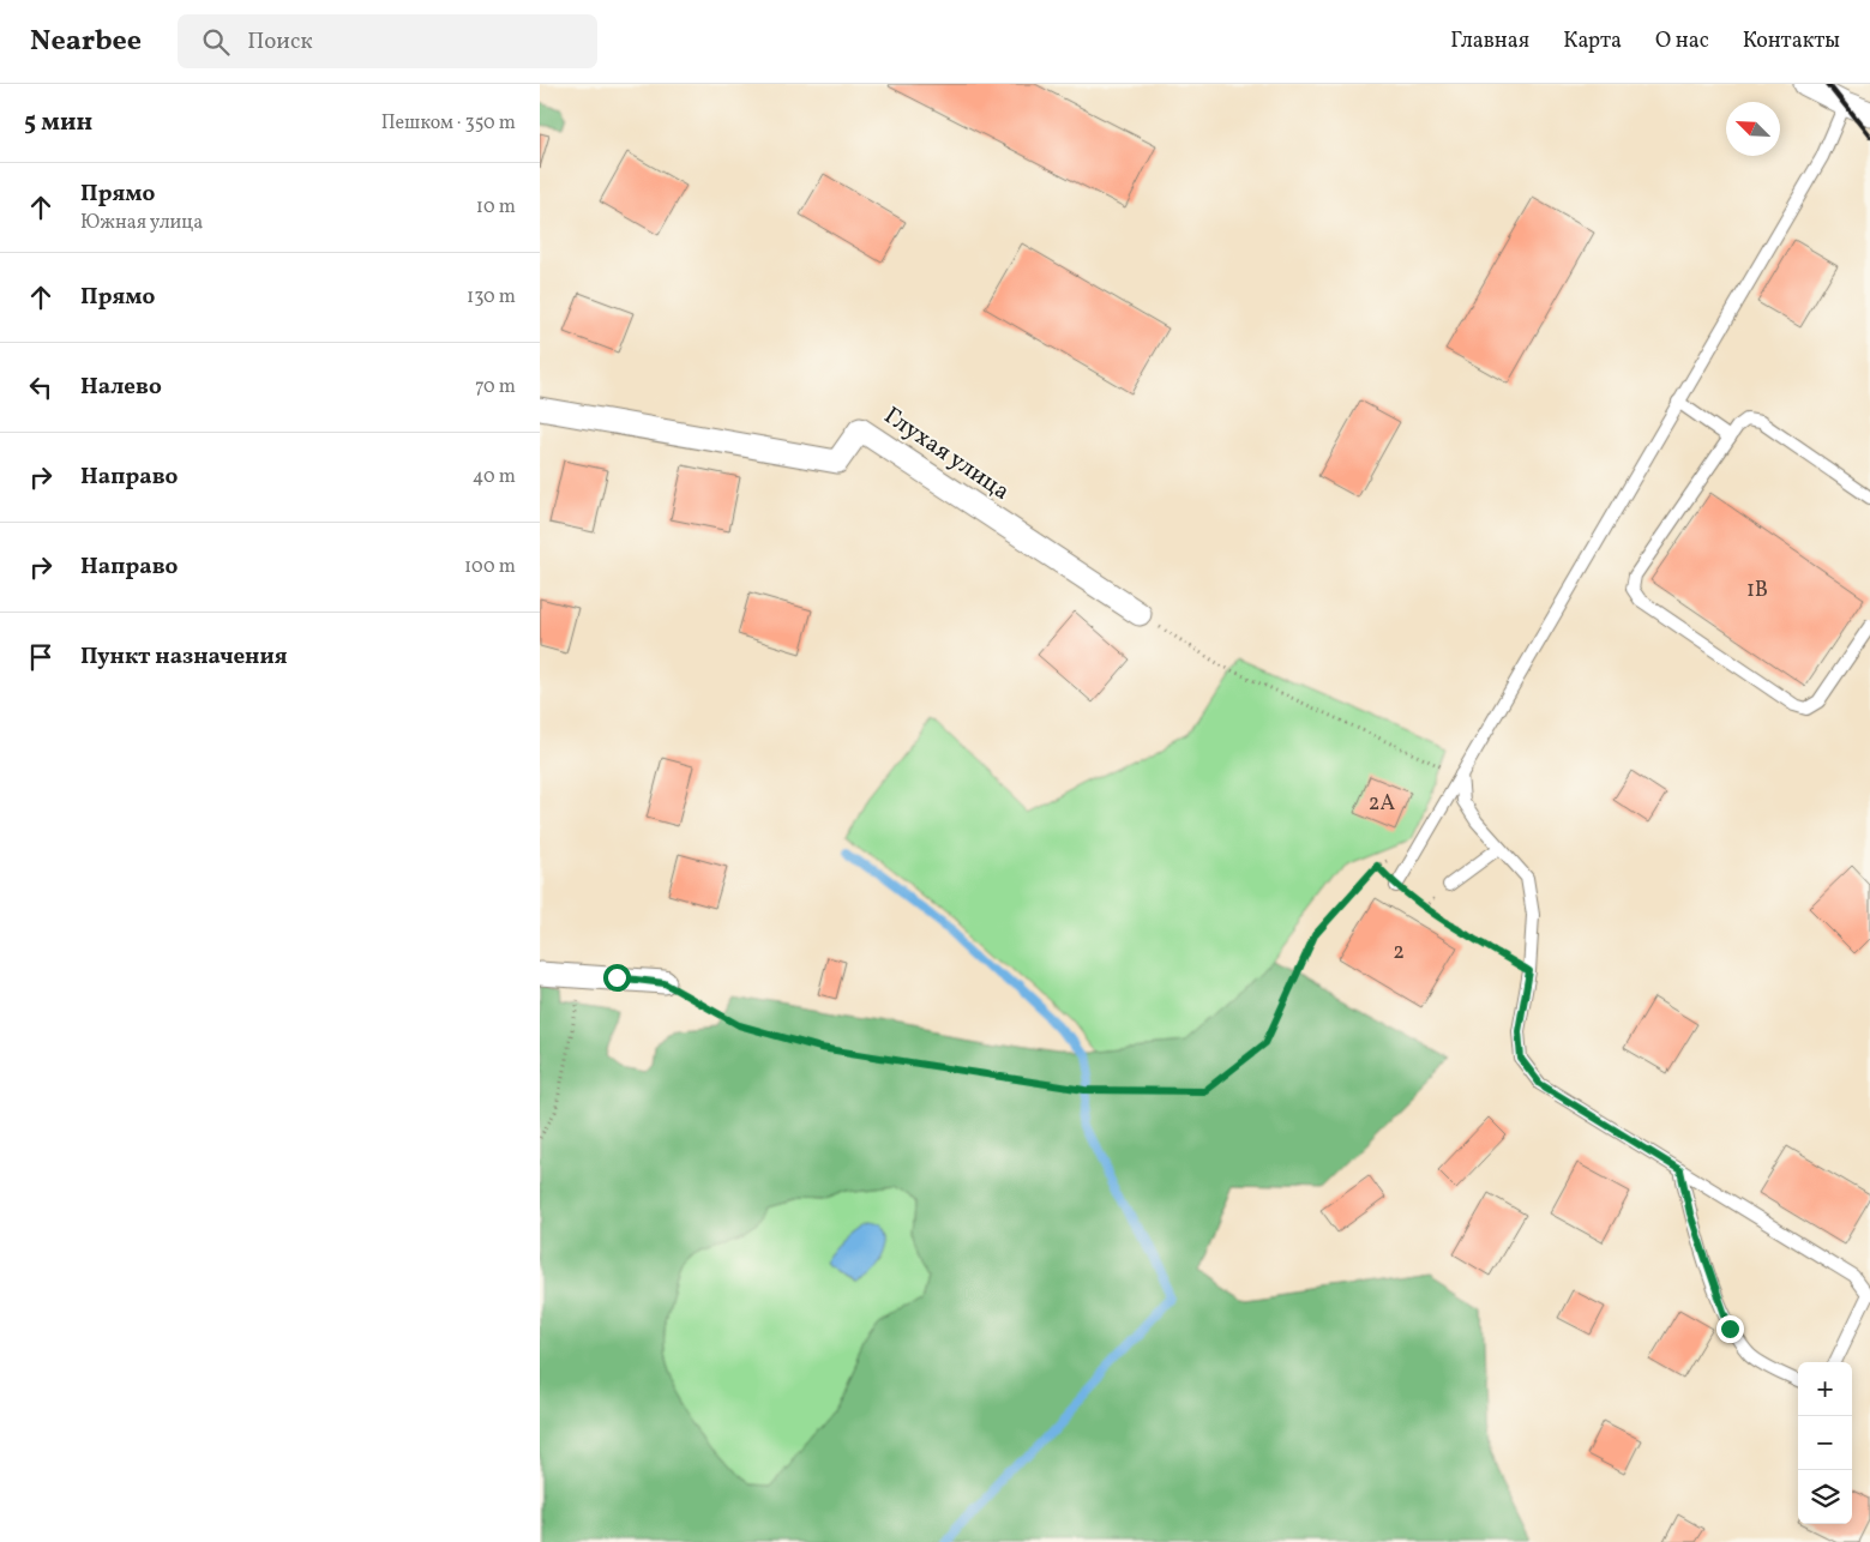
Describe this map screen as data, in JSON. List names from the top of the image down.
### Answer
{
  "streets": {
    "street": ["Глухая улица"]
  },
  "house_numbers": ["1В", "2А", "2"],
  "north": "top left",
  "page": {
    "header": "Nearbee",
    "search": "Поиск",
    "nav": [
      "Главная",
      "Карта",
      "О нас",
      "Контакты"
    ],
    "heading": ["5 мин", "Пешком · 350 m"],
    "list": [
      ["Прямо", "Южная улица", "10 m"],
      ["Прямо", "130 m"],
      ["Налево", "70 m"],
      ["Направо", "40 m"],
      ["Направо", "100 m"],
      "Пункт назначения"
    ],
    "map_buttons": ["+", "−"]
  }
}
